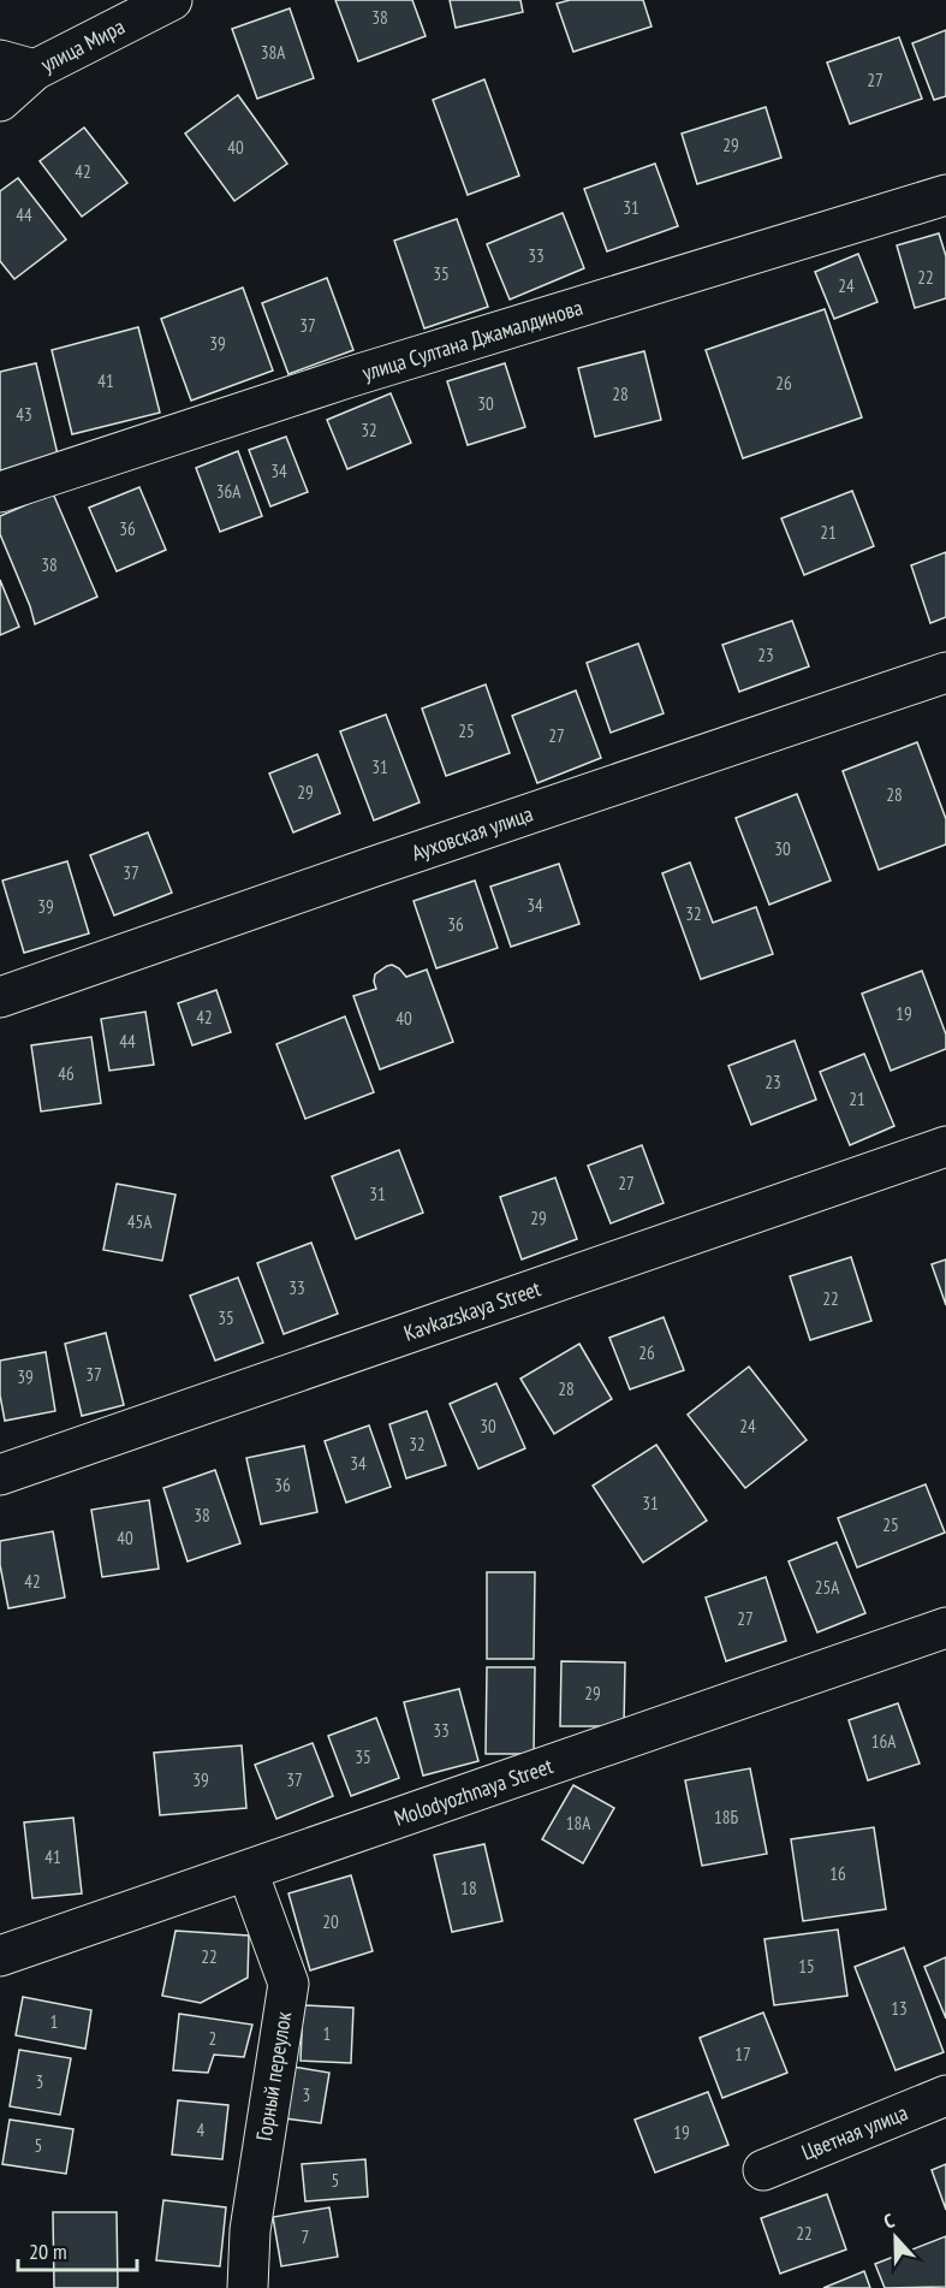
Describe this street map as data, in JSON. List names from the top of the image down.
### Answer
{
  "streets": {
    "street": [
      "улица Мира",
      "улица Султана Джамалдинова",
      "Ауховская улица",
      "Kavkazskaya Street",
      "Molodyozhnaya Street",
      "Горный переулок",
      "Цветная улица"
    ]
  },
  "crossings": [
    ["Molodyozhnaya Street", "Горный переулок"]
  ],
  "house_numbers": [
    "38",
    "38А",
    "27",
    "29",
    "40",
    "42",
    "31",
    "44",
    "33",
    "35",
    "22",
    "24",
    "37",
    "39",
    "41",
    "26",
    "28",
    "30",
    "43",
    "32",
    "34",
    "36А",
    "36",
    "21",
    "38",
    "23",
    "25",
    "27",
    "31",
    "29",
    "28",
    "30",
    "37",
    "34",
    "39",
    "32",
    "36",
    "19",
    "42",
    "40",
    "44",
    "46",
    "23",
    "21",
    "27",
    "31",
    "29",
    "45А",
    "33",
    "22",
    "35",
    "26",
    "37",
    "39",
    "28",
    "30",
    "24",
    "32",
    "34",
    "36",
    "31",
    "38",
    "25",
    "40",
    "42",
    "25А",
    "27",
    "29",
    "33",
    "16А",
    "35",
    "39",
    "37",
    "18Б",
    "18А",
    "41",
    "16",
    "18",
    "20",
    "22",
    "15",
    "13",
    "1",
    "1",
    "2",
    "17",
    "3",
    "3",
    "4",
    "19",
    "5",
    "5",
    "22",
    "7"
  ],
  "scale_bar": "20 m",
  "north": "top"
}
